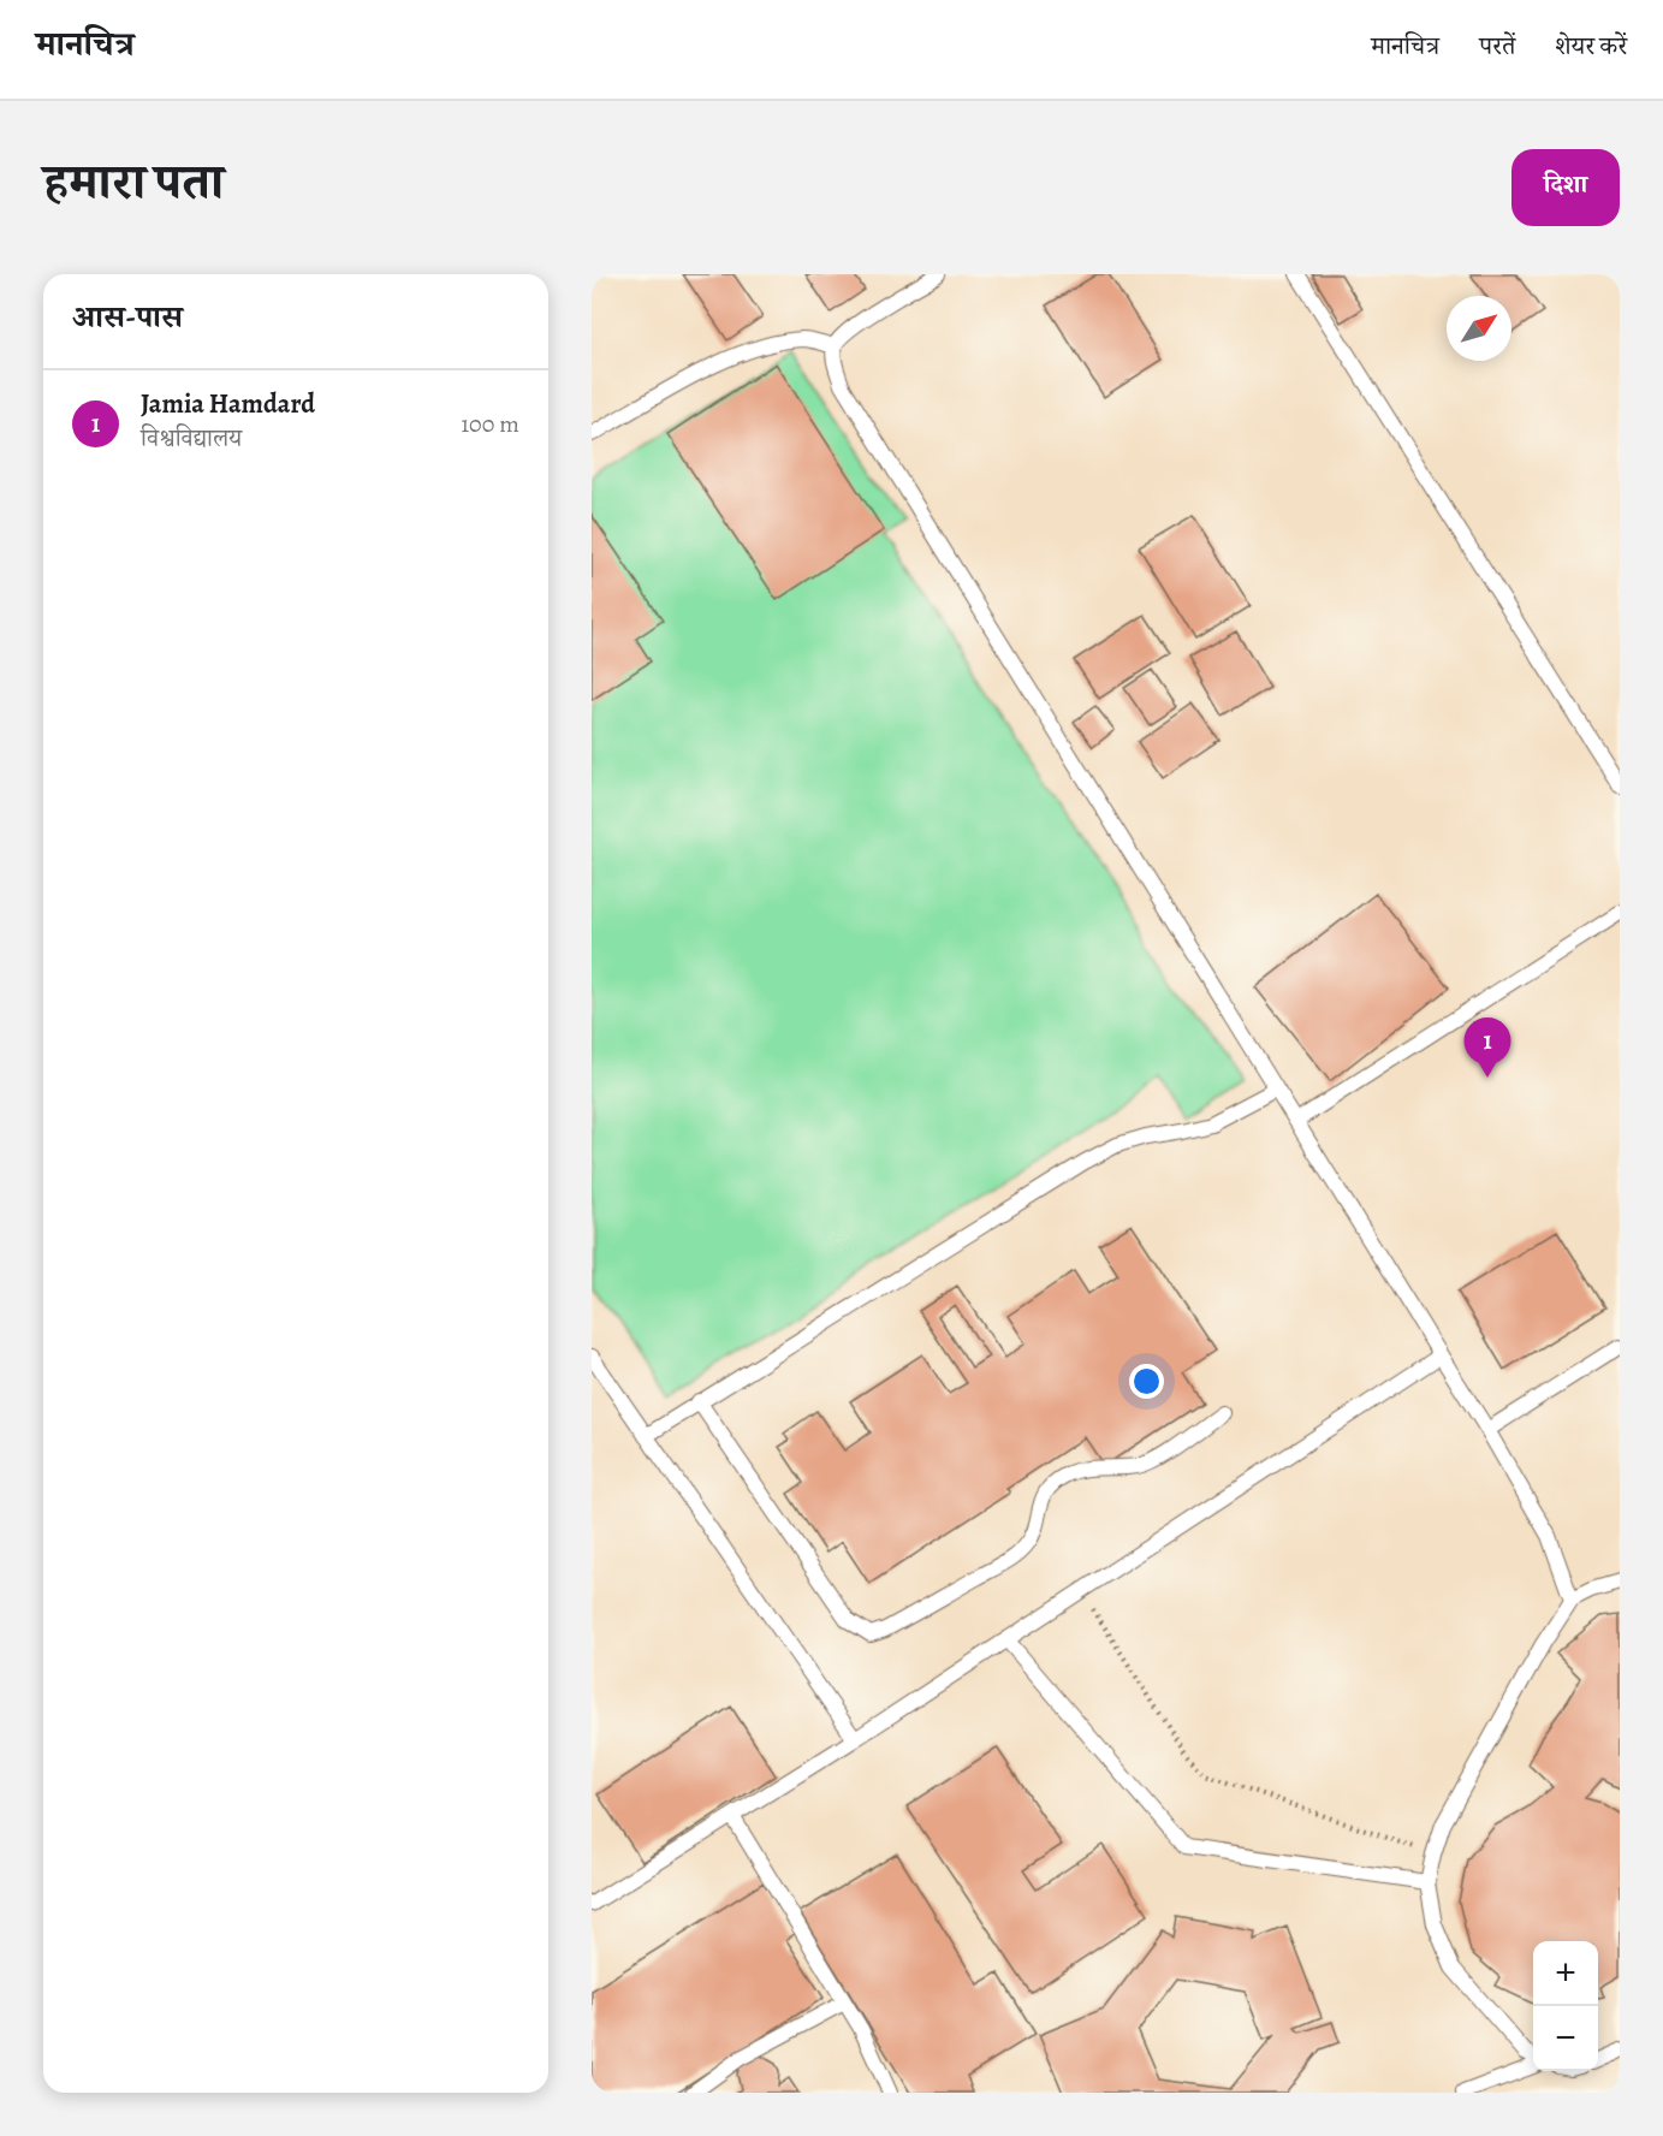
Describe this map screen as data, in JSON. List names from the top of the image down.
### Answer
{
  "north": "top right",
  "page": {
    "header": "मानचित्र",
    "nav": ["मानचित्र", "परतें", "शेयर करें"],
    "title": "हमारा पता",
    "buttons": "दिशा",
    "heading": "आस-पास",
    "list": [
      {
        "mark": "1",
        "name": "Jamia Hamdard",
        "note": "विश्वविद्यालय",
        "value": "100 m"
      }
    ],
    "pins": "1",
    "map_buttons": ["+", "−"]
  }
}
